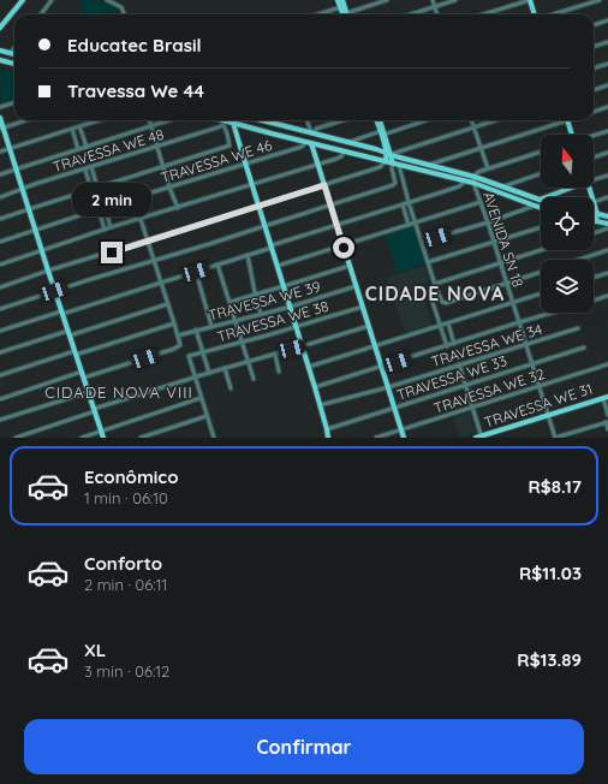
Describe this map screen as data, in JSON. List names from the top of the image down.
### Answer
{
  "streets": {
    "main road": ["TRAVESSA WE 31"],
    "street": [
      "TRAVESSA WE 48",
      "TRAVESSA WE 46",
      "AVENIDA SN 18",
      "TRAVESSA WE 39",
      "TRAVESSA WE 38",
      "TRAVESSA WE 34",
      "TRAVESSA WE 33",
      "TRAVESSA WE 32"
    ]
  },
  "crossings": [
    ["AVENIDA SN 18", "TRAVESSA WE 34"],
    ["AVENIDA SN 18", "TRAVESSA WE 33"],
    ["AVENIDA SN 18", "TRAVESSA WE 32"],
    ["AVENIDA SN 18", "TRAVESSA WE 31"]
  ],
  "districts": ["CIDADE NOVA", "CIDADE NOVA VIII"],
  "north": "top",
  "page": {
    "banner": ["Educatec Brasil", "Travessa We 44"],
    "bubble": "2 min",
    "list": [
      {
        "name": "Econômico",
        "note": "1 min · 06:10",
        "value": "R$8.17"
      },
      {
        "name": "Conforto",
        "note": "2 min · 06:11",
        "value": "R$11.03"
      },
      {
        "name": "XL",
        "note": "3 min · 06:12",
        "value": "R$13.89"
      }
    ],
    "buttons": "Confirmar"
  }
}
